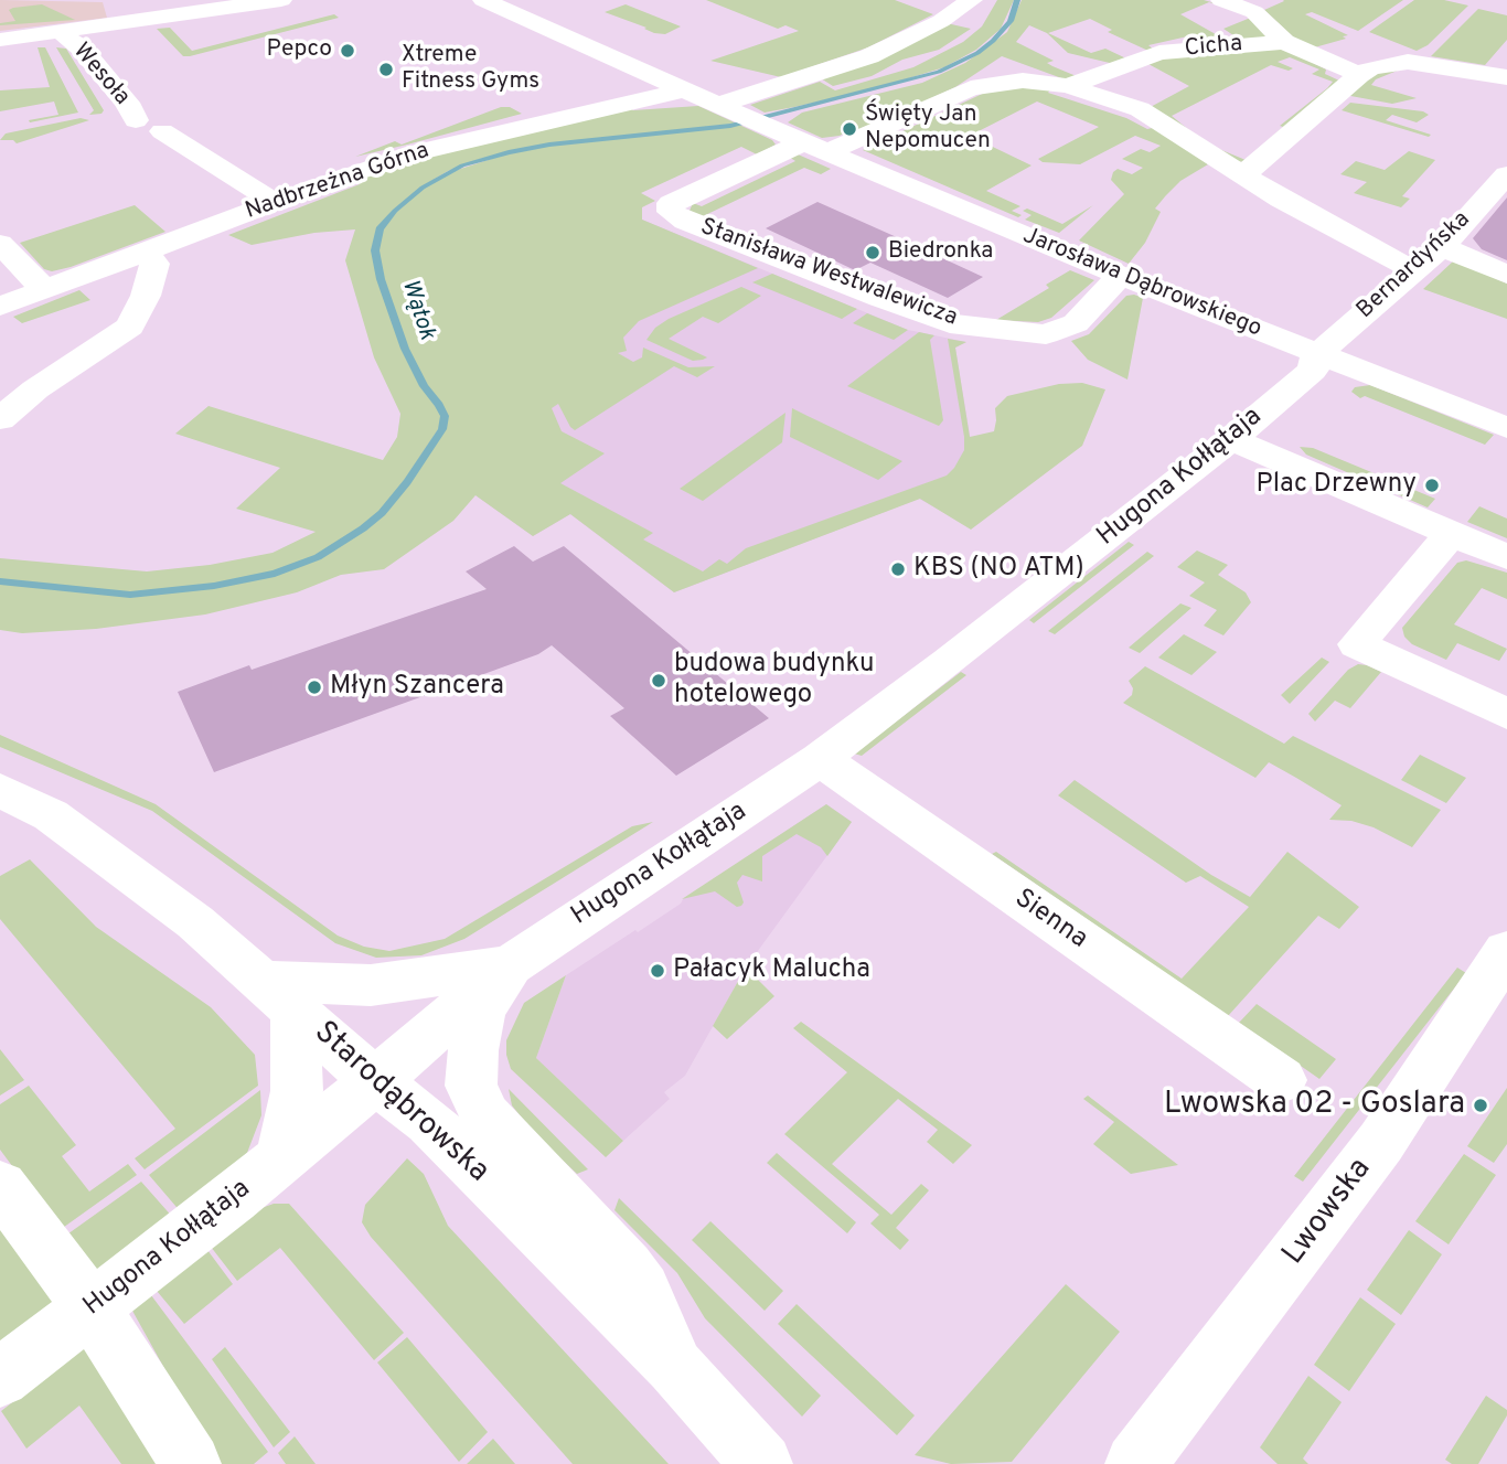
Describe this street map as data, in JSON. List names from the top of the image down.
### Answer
{
  "streets": {
    "street": [
      "Cicha",
      "Wesoła",
      "Nadbrzeżna Górna",
      "Bernardyńska",
      "Stanisława Westwalewicza",
      "Jarosława Dąbrowskiego",
      "Hugona Kołłątaja",
      "Sienna",
      "Starodąbrowska",
      "Lwowska"
    ]
  },
  "crossings": [
    ["Cicha", "Bernardyńska"],
    ["Cicha", "Stanisława Westwalewicza"],
    ["Cicha", "Jarosława Dąbrowskiego"],
    ["Bernardyńska", "Jarosława Dąbrowskiego"],
    ["Bernardyńska", "Hugona Kołłątaja"],
    ["Stanisława Westwalewicza", "Jarosława Dąbrowskiego"],
    ["Jarosława Dąbrowskiego", "Hugona Kołłątaja"],
    ["Hugona Kołłątaja", "Sienna"],
    ["Hugona Kołłątaja", "Starodąbrowska"]
  ],
  "water": ["Wątok"],
  "places": [
    "Pepco",
    "Xtreme Fitness Gyms",
    "Święty Jan Nepomucen",
    "Biedronka",
    "Plac Drzewny",
    "KBS (NO ATM)",
    "budowa budynku hotelowego",
    "Młyn Szancera",
    "Pałacyk Malucha",
    "Lwowska 02 - Goslara"
  ]
}
